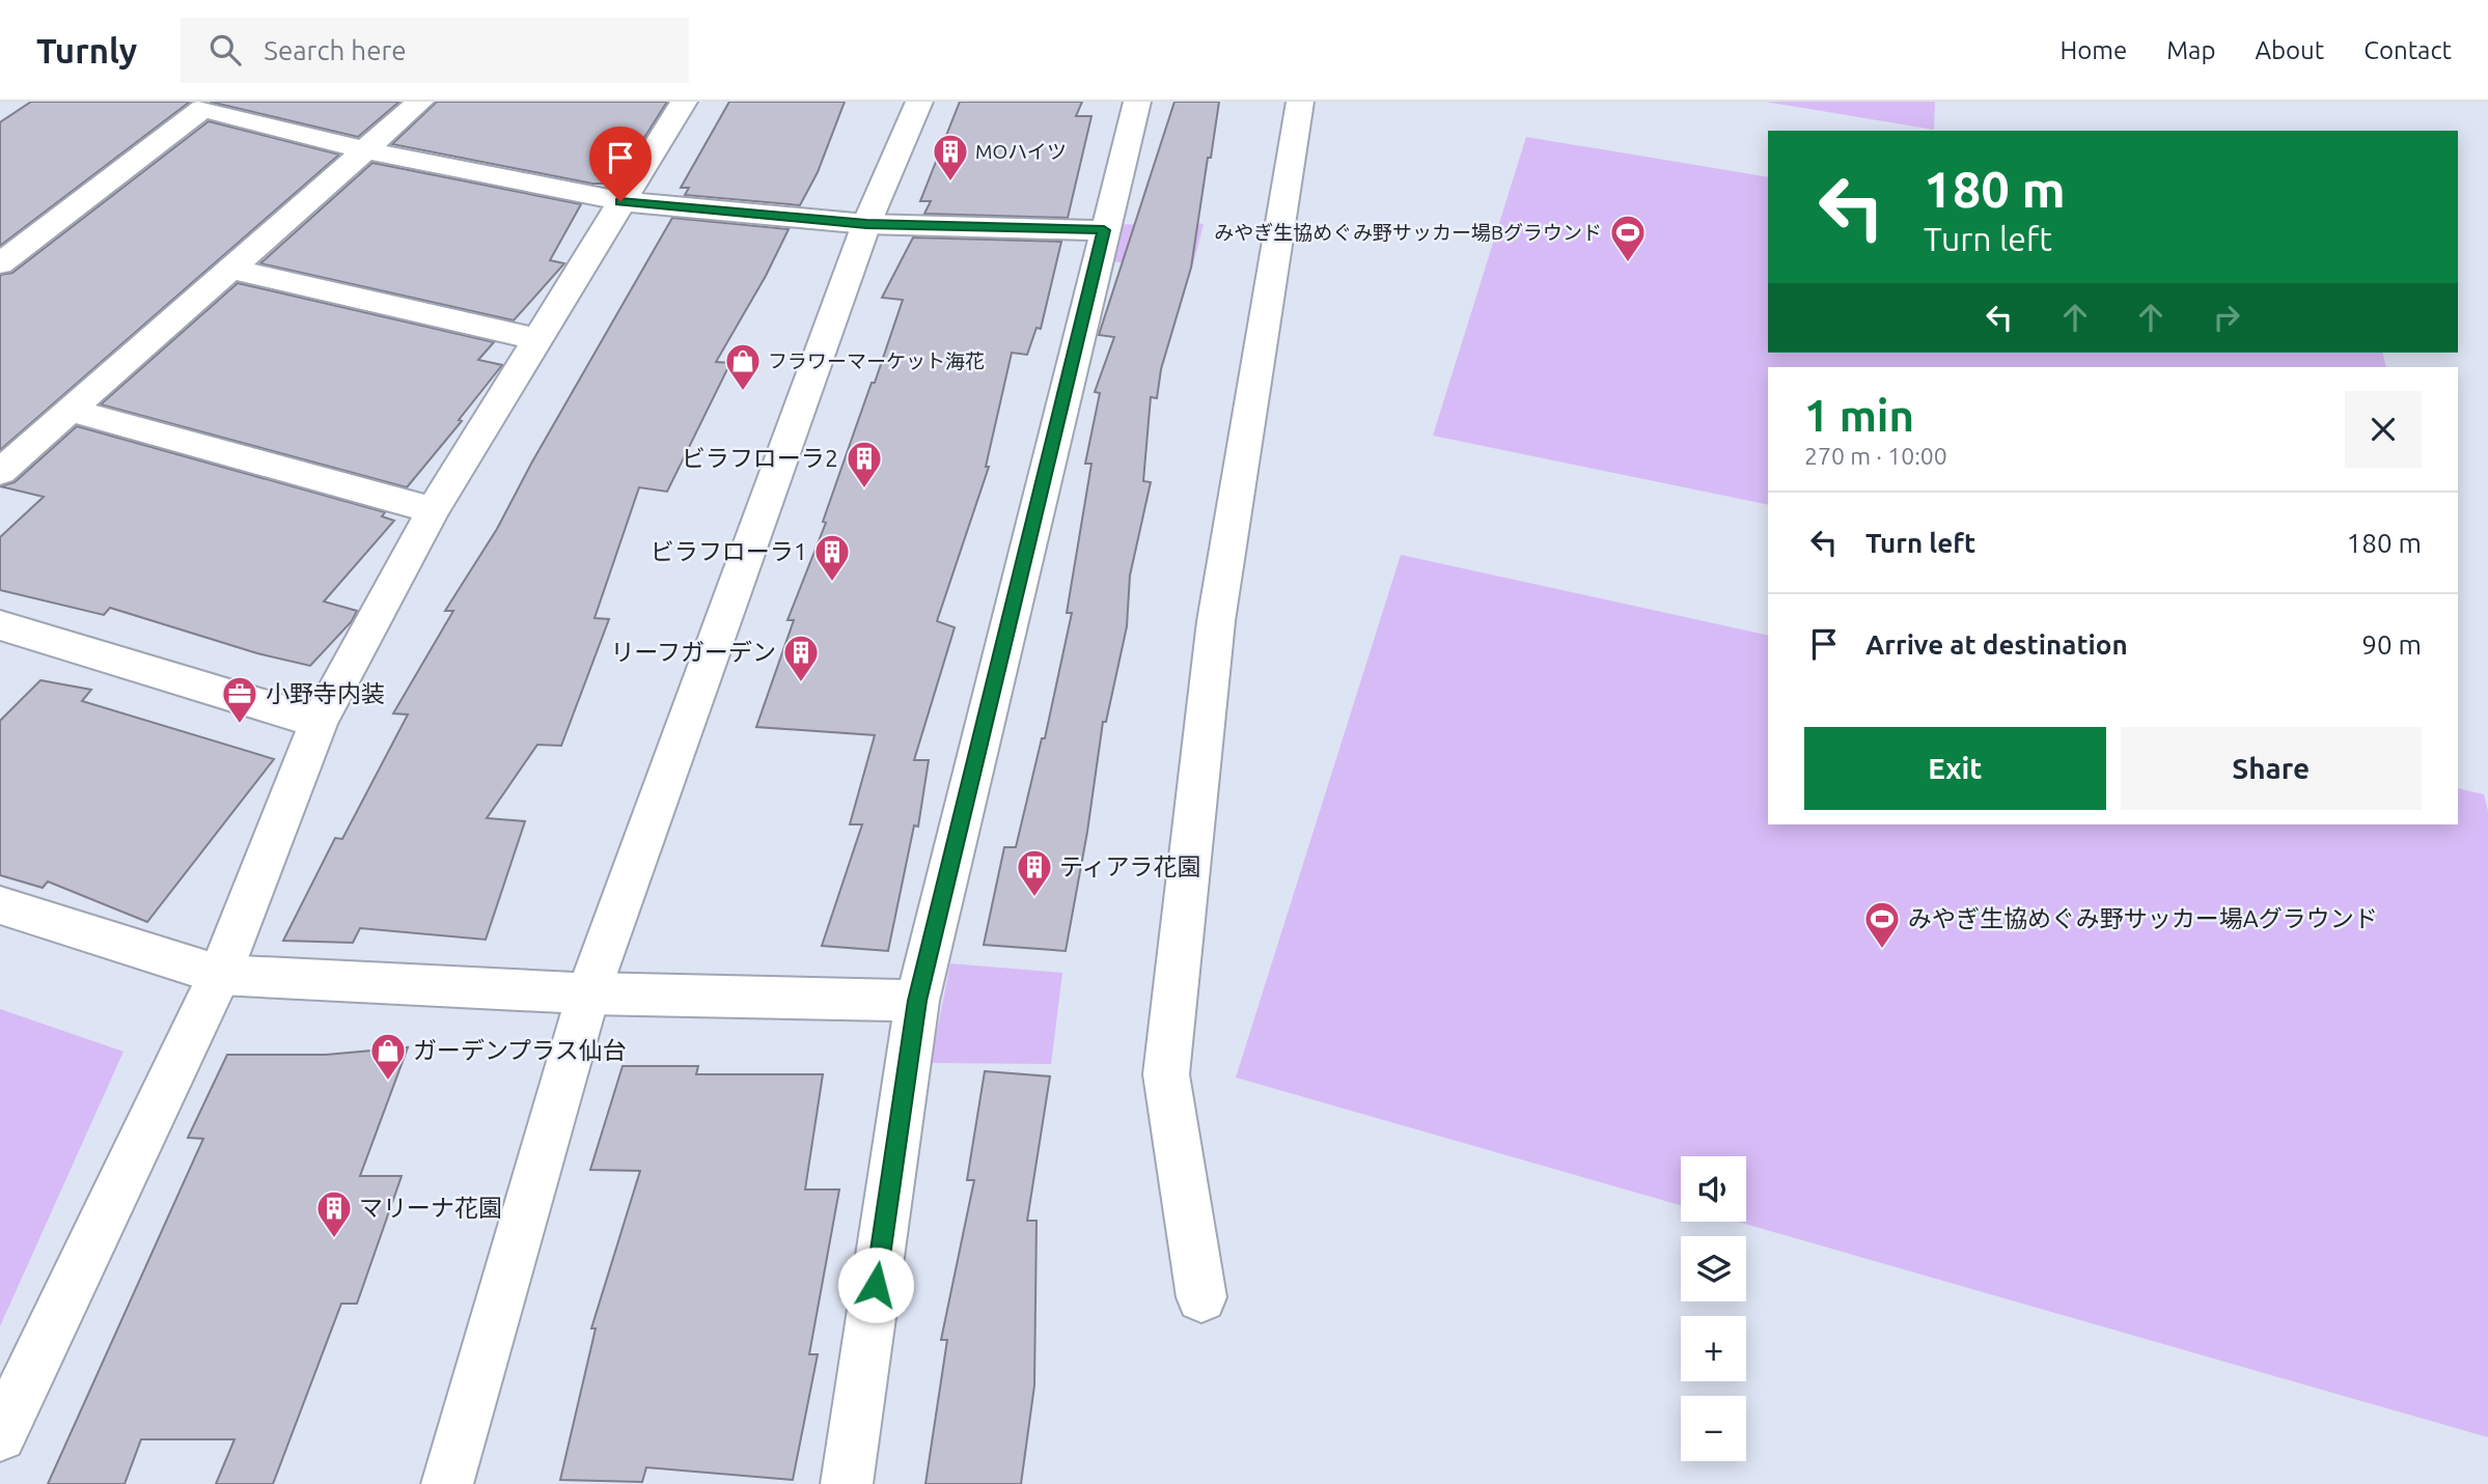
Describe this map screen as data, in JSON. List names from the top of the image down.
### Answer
{
  "places": {
    "building": [
      "MOハイツ",
      "ビラフローラ2",
      "ビラフローラ1",
      "リーフガーデン",
      "ティアラ花園",
      "マリーナ花園"
    ],
    "sports": ["みやぎ生協めぐみ野サッカー場Bグラウンド", "みやぎ生協めぐみ野サッカー場Aグラウンド"],
    "shop": ["フラワーマーケット海花", "ガーデンプラス仙台"],
    "office": ["小野寺内装"]
  },
  "page": {
    "header": "Turnly",
    "search": "Search here",
    "nav": [
      "Home",
      "Map",
      "About",
      "Contact"
    ],
    "turn": ["180 m", "Turn left"],
    "heading": ["1 min", "270 m · 10:00"],
    "list": [
      {
        "name": "Turn left",
        "value": "180 m"
      },
      {
        "name": "Arrive at destination",
        "value": "90 m"
      }
    ],
    "buttons": ["Exit", "Share"],
    "map_buttons": ["+", "−"]
  }
}
